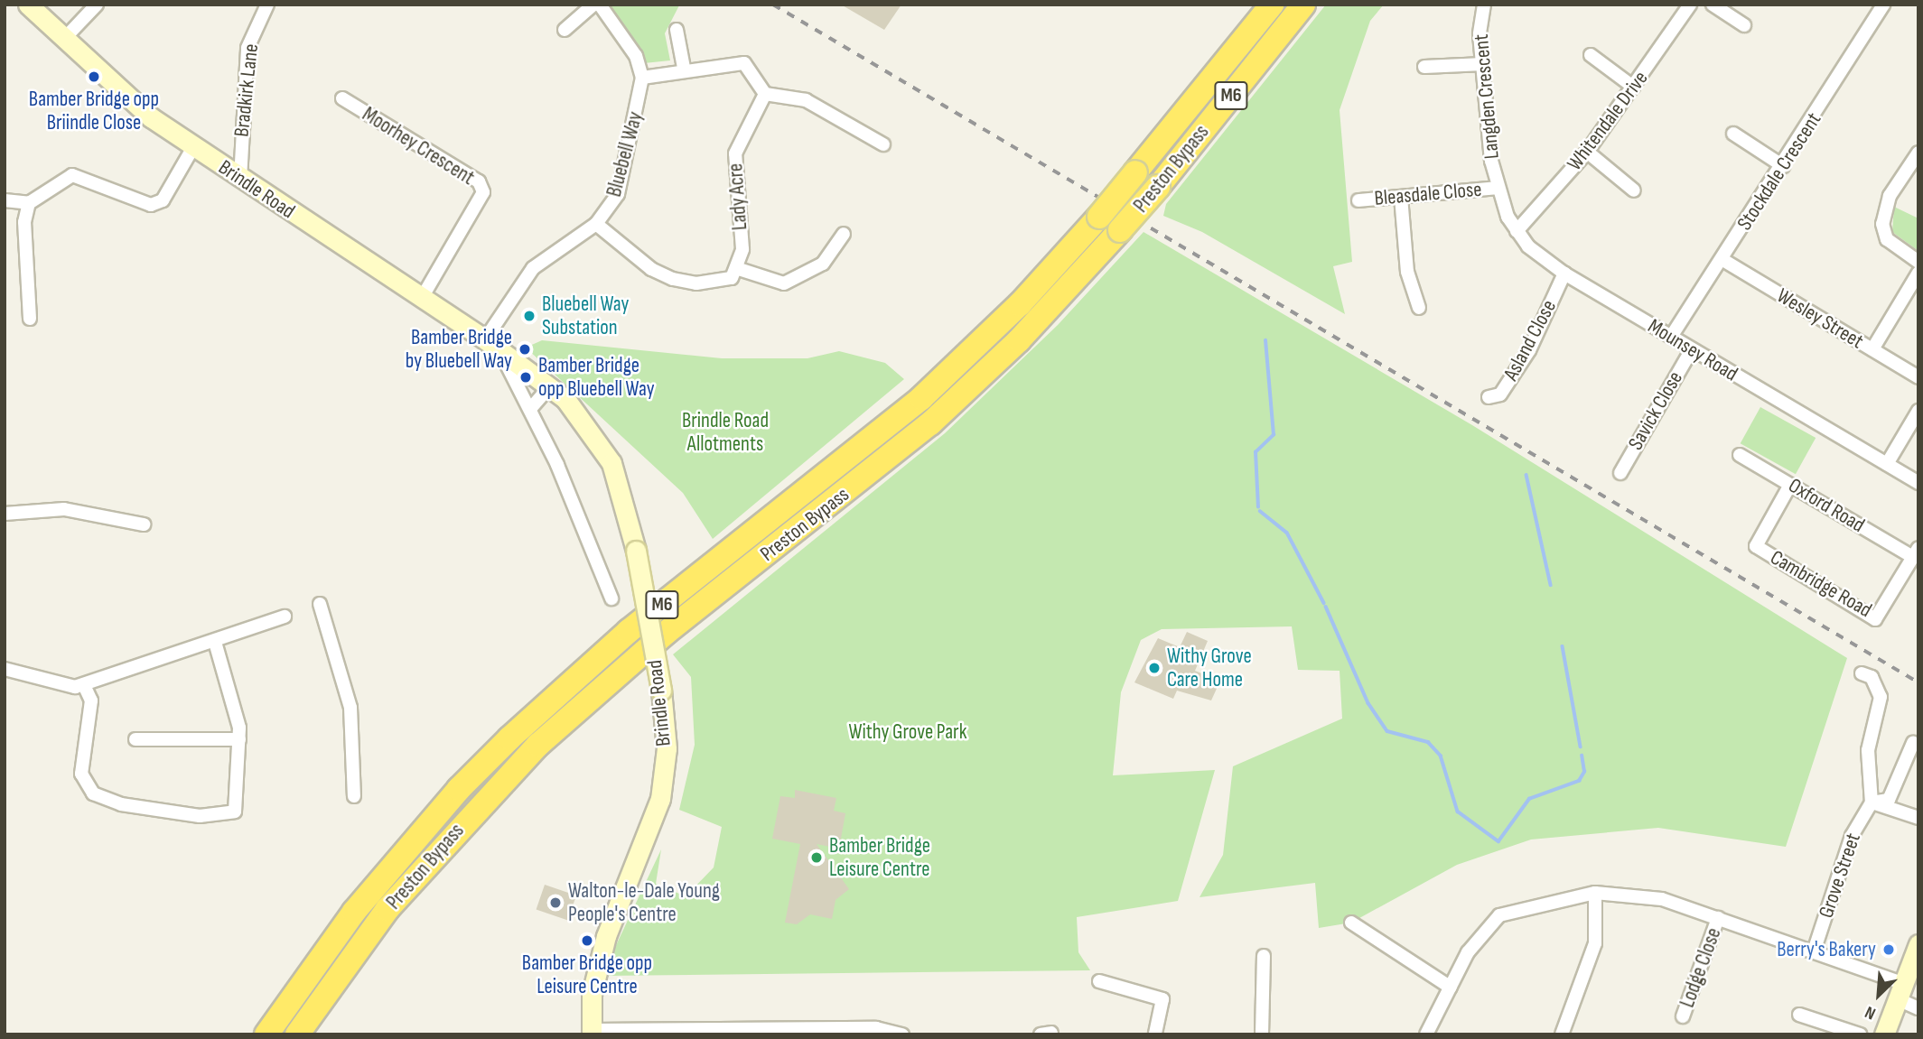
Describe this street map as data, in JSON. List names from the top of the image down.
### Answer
{
  "streets": {
    "highway": ["M6", "Preston Bypass"],
    "street": [
      "Bradkirk Lane",
      "Langden Crescent",
      "Whitendale Drive",
      "Moorhey Crescent",
      "Bluebell Way",
      "Stockdale Crescent",
      "Brindle Road",
      "Bleasdale Close",
      "Lady Acre",
      "Wesley Street",
      "Asland Close",
      "Mounsey Road",
      "Savick Close",
      "Oxford Road",
      "Cambridge Road",
      "Grove Street",
      "Lodge Close"
    ]
  },
  "crossings": [
    ["Bradkirk Lane", "Brindle Road"],
    ["Langden Crescent", "Bleasdale Close"],
    ["Langden Crescent", "Mounsey Road"],
    ["Whitendale Drive", "Mounsey Road"],
    ["Moorhey Crescent", "Brindle Road"],
    ["Bluebell Way", "Brindle Road"],
    ["Stockdale Crescent", "Wesley Street"],
    ["Stockdale Crescent", "Mounsey Road"],
    ["Bleasdale Close", "Mounsey Road"],
    ["Asland Close", "Mounsey Road"],
    ["Mounsey Road", "Savick Close"],
    ["Oxford Road", "Cambridge Road"]
  ],
  "parks": ["Brindle Road Allotments", "Withy Grove Park"],
  "places": [
    "Bamber Bridge opp Briindle Close",
    "Bluebell Way Substation",
    "Bamber Bridge by Bluebell Way",
    "Bamber Bridge opp Bluebell Way",
    "Withy Grove Care Home",
    "Bamber Bridge Leisure Centre",
    "Walton-le-Dale Young People's Centre",
    "Bamber Bridge opp Leisure Centre",
    "Berry's Bakery"
  ],
  "north": "bottom left"
}
